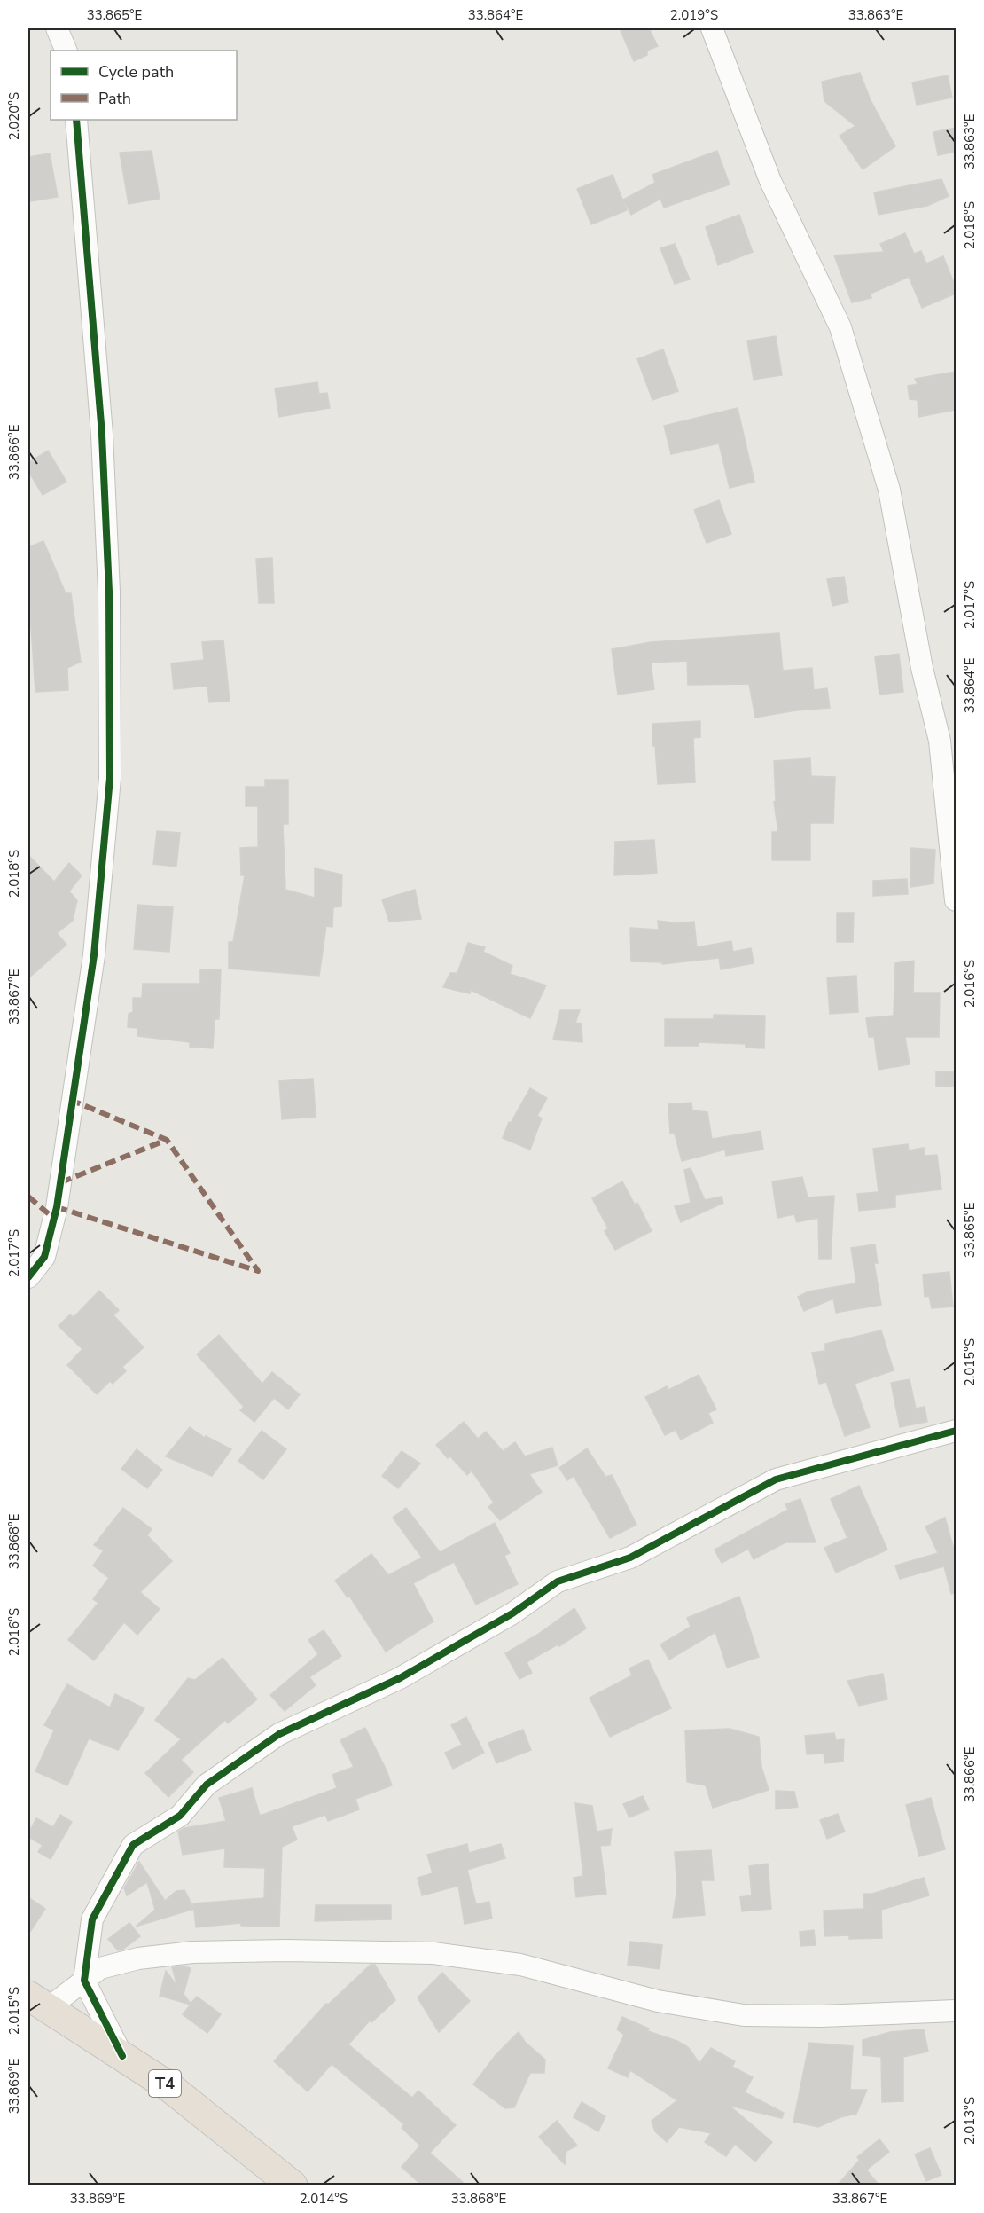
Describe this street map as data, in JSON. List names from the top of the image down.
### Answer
{
  "streets": {
    "highway": ["T4"]
  },
  "legend": ["Cycle path", "Path"],
  "coordinates": [
    "33.865°E",
    "33.864°E",
    "2.019°S",
    "33.863°E",
    "2.020°S",
    "2.018°S",
    "33.866°E",
    "2.017°S",
    "2.016°S",
    "33.867°E",
    "2.015°S",
    "33.868°E",
    "33.869°E",
    "2.013°S",
    "2.014°S"
  ]
}
